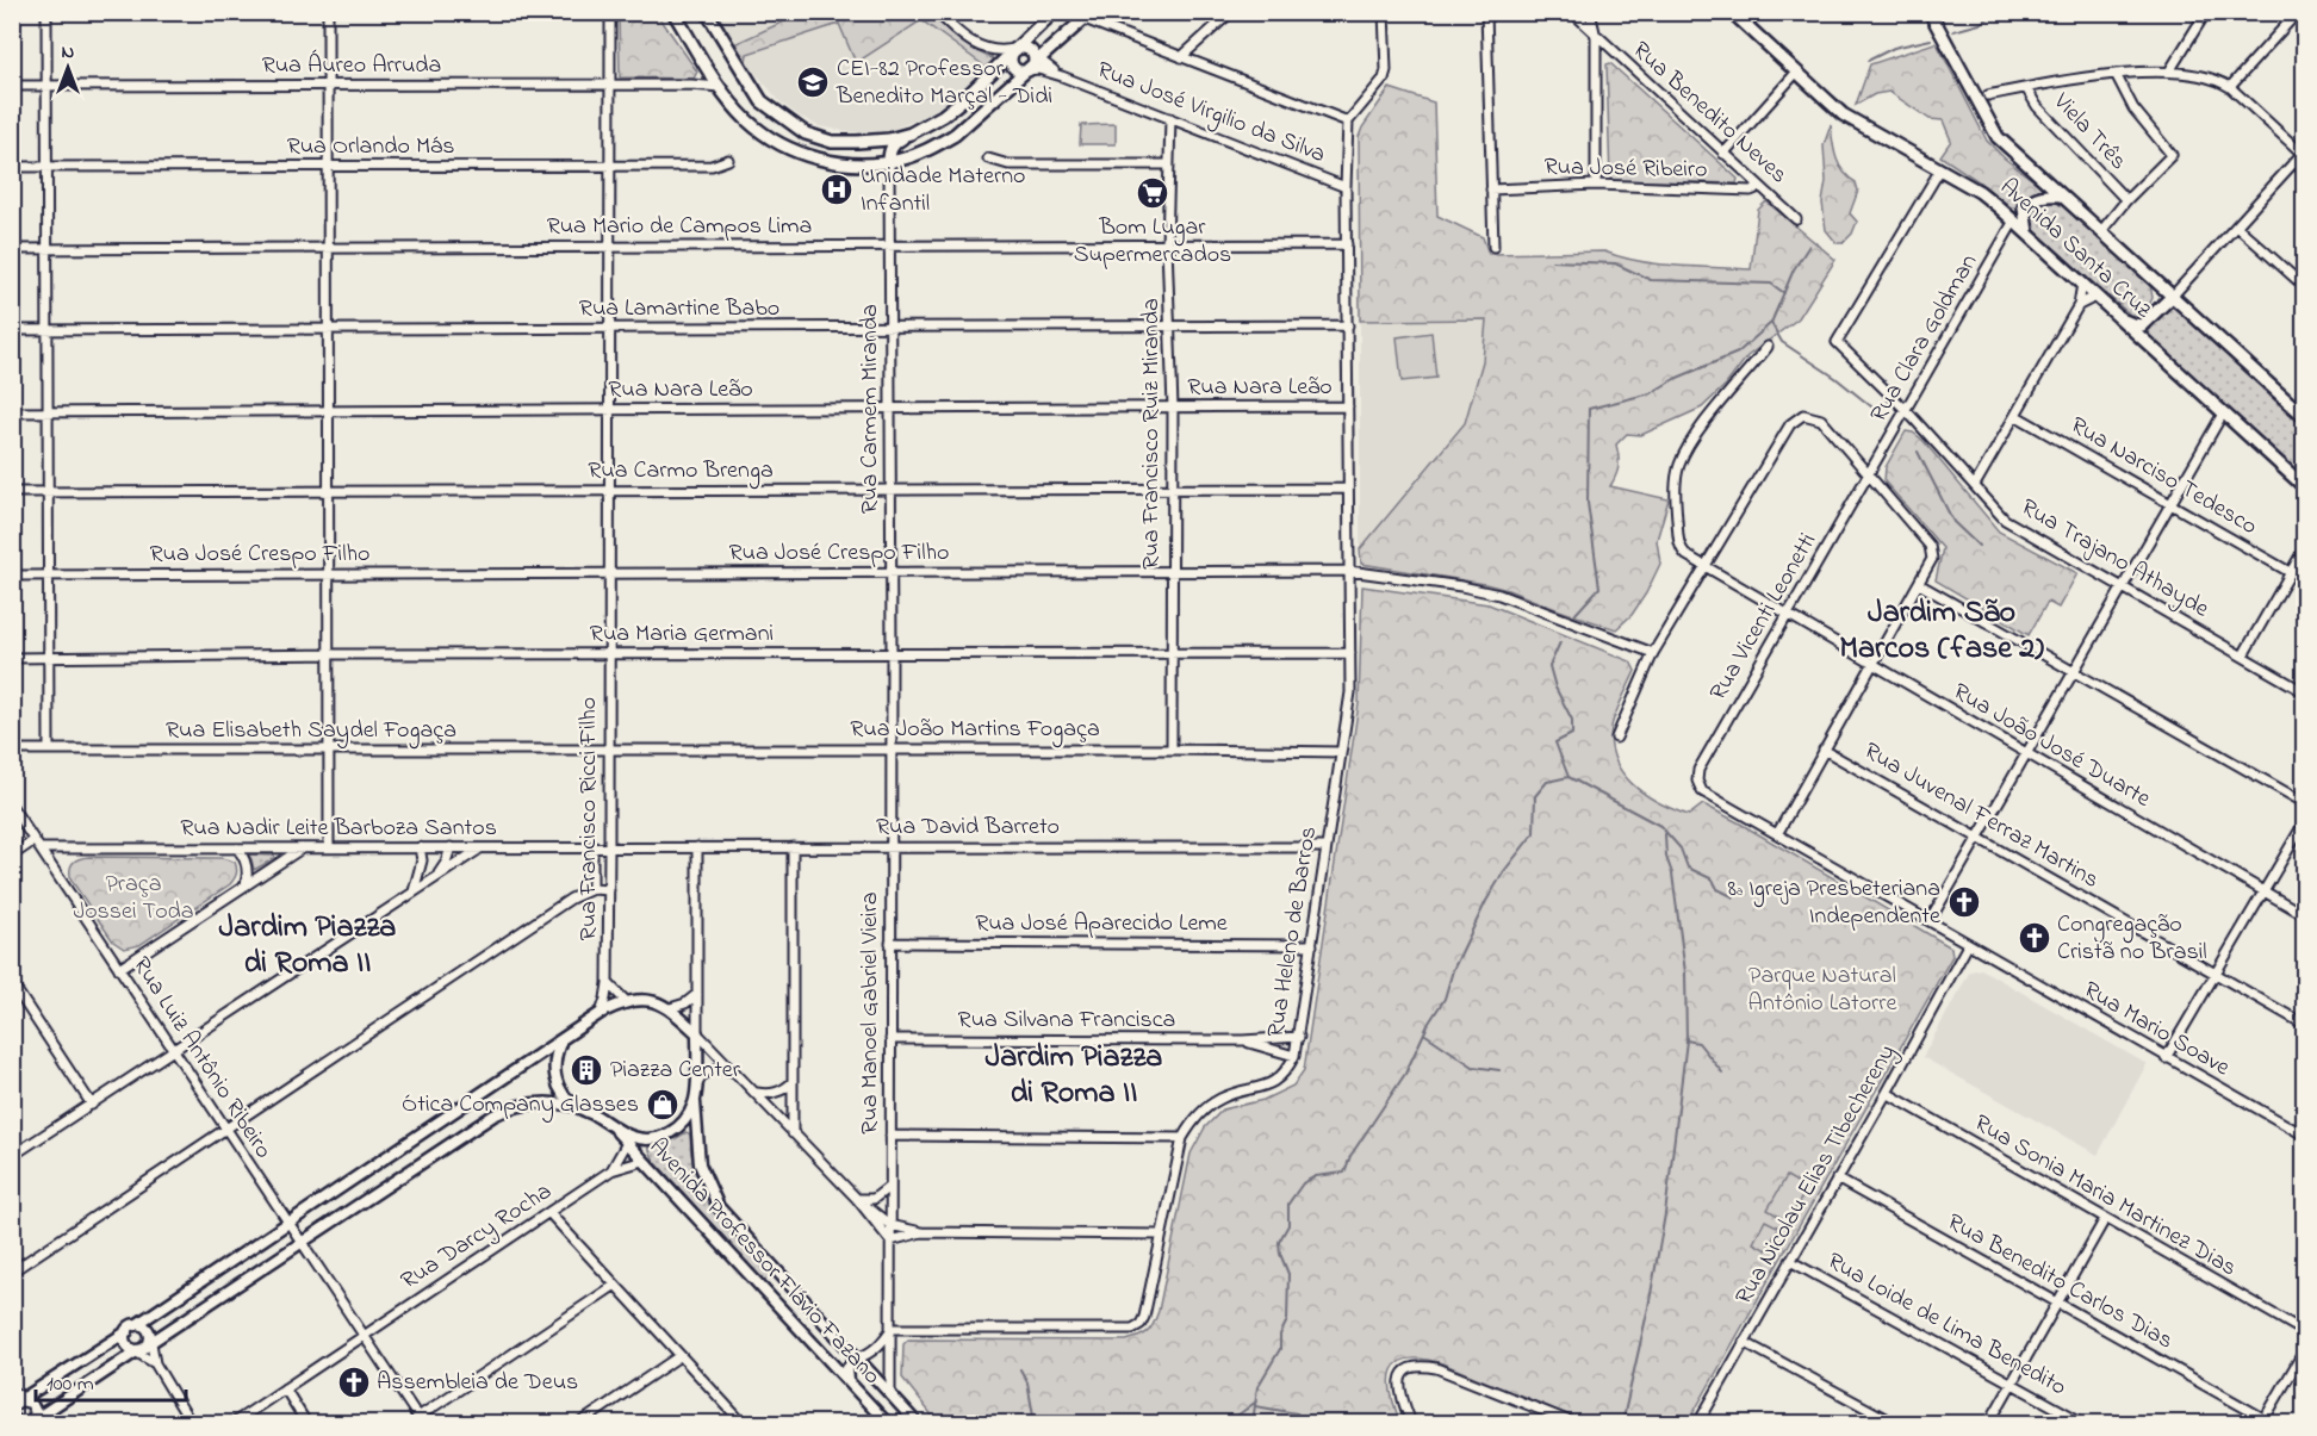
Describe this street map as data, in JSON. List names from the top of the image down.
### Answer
{
  "streets": {
    "main road": ["Avenida Santa Cruz"],
    "street": [
      "Rua Áureo Arruda",
      "Rua José Virgilio da Silva",
      "Rua Benedito Neves",
      "Viela Três",
      "Rua Orlando Más",
      "Rua José Ribeiro",
      "Rua Mario de Campos Lima",
      "Rua Lamartine Babo",
      "Rua Clara Goldman",
      "Rua Nara Leão",
      "Rua Carmem Miranda",
      "Rua Francisco Ruiz Miranda",
      "Rua Carmo Brenga",
      "Rua Narciso Tedesco",
      "Rua José Crespo Filho",
      "Rua Trajano Athayde",
      "Rua Vicenti Leonetti",
      "Rua Maria Germani",
      "Rua João Martins Fogaça",
      "Rua Elisabeth Saydel Fogaça",
      "Rua João José Duarte",
      "Rua Juvenal Ferraz Martins",
      "Rua Francisco Ricci Filho",
      "Rua David Barreto",
      "Rua Nadir Leite Barboza Santos",
      "Rua José Aparecido Leme",
      "Rua Heleno de Barros",
      "Rua Manoel Gabriel Vieira",
      "Rua Silvana Francisca",
      "Rua Mario Soave",
      "Rua Luiz Antônio Ribeiro",
      "Rua Nicolau Elias Tibechereny",
      "Rua Sonia Maria Martinez Dias",
      "Rua Darcy Rocha",
      "Avenida Professor Flávio Fazano",
      "Rua Benedito Carlos Dias",
      "Rua Loide de Lima Benedito"
    ]
  },
  "crossings": [
    ["Rua Áureo Arruda", "Rua Francisco Ricci Filho"],
    ["Rua José Virgilio da Silva", "Rua Francisco Ruiz Miranda"],
    ["Rua José Virgilio da Silva", "Rua Heleno de Barros"],
    ["Rua Benedito Neves", "Rua José Ribeiro"],
    ["Rua Orlando Más", "Rua Francisco Ricci Filho"],
    ["Rua Mario de Campos Lima", "Rua Carmem Miranda"],
    ["Rua Mario de Campos Lima", "Rua Francisco Ruiz Miranda"],
    ["Rua Mario de Campos Lima", "Rua Francisco Ricci Filho"],
    ["Rua Mario de Campos Lima", "Rua Heleno de Barros"],
    ["Avenida Santa Cruz", "Rua Clara Goldman"],
    ["Avenida Santa Cruz", "Rua Trajano Athayde"],
    ["Rua Lamartine Babo", "Rua Carmem Miranda"],
    ["Rua Lamartine Babo", "Rua Francisco Ruiz Miranda"],
    ["Rua Lamartine Babo", "Rua Francisco Ricci Filho"],
    ["Rua Lamartine Babo", "Rua Heleno de Barros"],
    ["Rua Clara Goldman", "Rua Trajano Athayde"],
    ["Rua Clara Goldman", "Rua Vicenti Leonetti"],
    ["Rua Nara Leão", "Rua Carmem Miranda"],
    ["Rua Nara Leão", "Rua Francisco Ruiz Miranda"],
    ["Rua Nara Leão", "Rua Francisco Ricci Filho"],
    ["Rua Nara Leão", "Rua Heleno de Barros"],
    ["Rua Carmem Miranda", "Rua Carmo Brenga"],
    ["Rua Carmem Miranda", "Rua José Crespo Filho"],
    ["Rua Carmem Miranda", "Rua Maria Germani"],
    ["Rua Carmem Miranda", "Rua Manoel Gabriel Vieira"],
    ["Rua Francisco Ruiz Miranda", "Rua Carmo Brenga"],
    ["Rua Francisco Ruiz Miranda", "Rua José Crespo Filho"],
    ["Rua Francisco Ruiz Miranda", "Rua Maria Germani"],
    ["Rua Francisco Ruiz Miranda", "Rua João Martins Fogaça"],
    ["Rua Carmo Brenga", "Rua Francisco Ricci Filho"],
    ["Rua Carmo Brenga", "Rua Heleno de Barros"],
    ["Rua José Crespo Filho", "Rua Francisco Ricci Filho"],
    ["Rua José Crespo Filho", "Rua Heleno de Barros"],
    ["Rua Vicenti Leonetti", "Rua João José Duarte"],
    ["Rua Vicenti Leonetti", "Rua Mario Soave"],
    ["Rua Maria Germani", "Rua Francisco Ricci Filho"],
    ["Rua Maria Germani", "Rua Heleno de Barros"],
    ["Rua João Martins Fogaça", "Rua Elisabeth Saydel Fogaça"],
    ["Rua João Martins Fogaça", "Rua Francisco Ricci Filho"],
    ["Rua João Martins Fogaça", "Rua Heleno de Barros"],
    ["Rua João Martins Fogaça", "Rua Manoel Gabriel Vieira"],
    ["Rua Elisabeth Saydel Fogaça", "Rua Francisco Ricci Filho"],
    ["Rua Francisco Ricci Filho", "Rua David Barreto"],
    ["Rua Francisco Ricci Filho", "Rua Nadir Leite Barboza Santos"],
    ["Rua Francisco Ricci Filho", "Avenida Professor Flávio Fazano"],
    ["Rua David Barreto", "Rua Nadir Leite Barboza Santos"],
    ["Rua David Barreto", "Rua Heleno de Barros"],
    ["Rua David Barreto", "Rua Manoel Gabriel Vieira"],
    ["Rua Nadir Leite Barboza Santos", "Rua Luiz Antônio Ribeiro"],
    ["Rua José Aparecido Leme", "Rua Heleno de Barros"],
    ["Rua José Aparecido Leme", "Rua Manoel Gabriel Vieira"],
    ["Rua Heleno de Barros", "Rua Manoel Gabriel Vieira"],
    ["Rua Heleno de Barros", "Rua Silvana Francisca"],
    ["Rua Manoel Gabriel Vieira", "Rua Silvana Francisca"],
    ["Rua Manoel Gabriel Vieira", "Avenida Professor Flávio Fazano"],
    ["Rua Mario Soave", "Rua Nicolau Elias Tibechereny"],
    ["Rua Luiz Antônio Ribeiro", "Rua Darcy Rocha"],
    ["Rua Nicolau Elias Tibechereny", "Rua Sonia Maria Martinez Dias"],
    ["Rua Nicolau Elias Tibechereny", "Rua Benedito Carlos Dias"],
    ["Rua Nicolau Elias Tibechereny", "Rua Loide de Lima Benedito"],
    ["Rua Darcy Rocha", "Avenida Professor Flávio Fazano"]
  ],
  "districts": ["Jardim São Marcos (fase 2)", "Jardim Piazza di Roma II", "Jardim Piazza di Roma II"],
  "parks": ["Praça Jossei Toda", "Parque Natural Antônio Latorre"],
  "places": {
    "school or university": ["CEI-82 Professor Benedito Marçal - Didi"],
    "hospital": ["Unidade Materno Infantil"],
    "supermarket": ["Bom Lugar Supermercados"],
    "church": ["8ª Igreja Presbeteriana Independente", "Congregação Cristã no Brasil", "Assembleia de Deus"],
    "building": ["Piazza Center"],
    "shop": ["Ótica Company Glasses"]
  },
  "scale_bar": "100 m",
  "north": "top"
}
